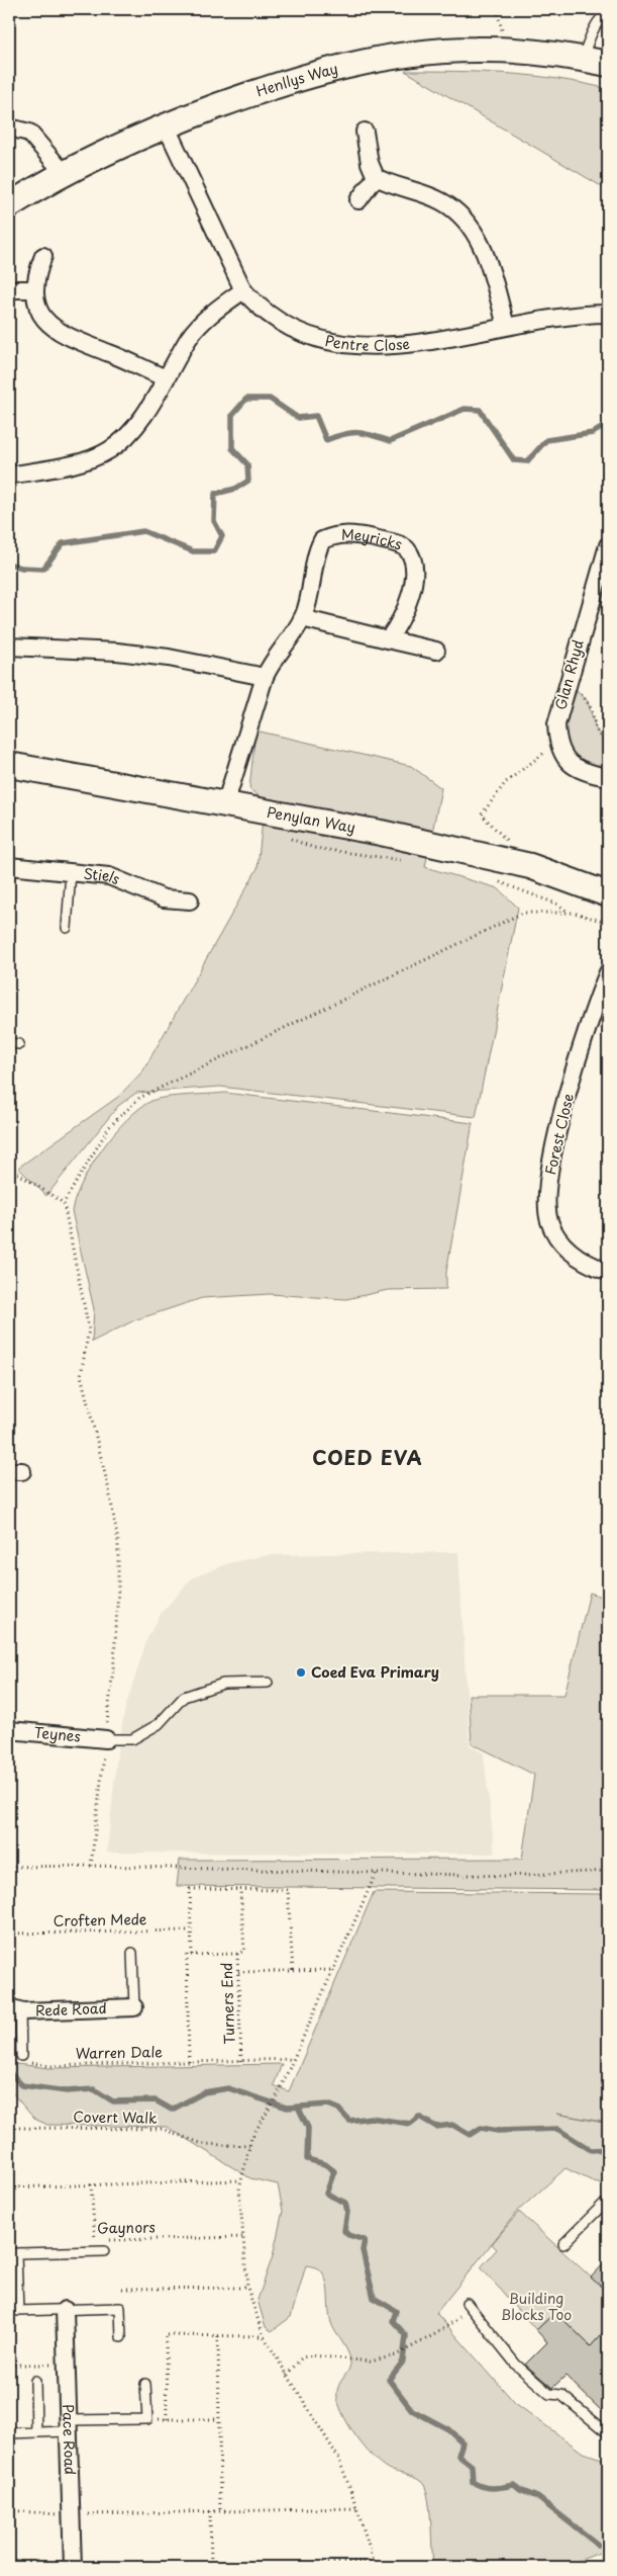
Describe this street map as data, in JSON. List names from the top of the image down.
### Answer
{
  "streets": {
    "street": [
      "Henllys Way",
      "Pentre Close",
      "Meyricks",
      "Glan Rhyd",
      "Penylan Way",
      "Stiels",
      "Forest Close",
      "Teynes",
      "Rede Road",
      "Pace Road"
    ],
    "path": [
      "Croften Mede",
      "Turners End",
      "Warren Dale",
      "Covert Walk",
      "Gaynors"
    ]
  },
  "crossings": [
    ["Henllys Way", "Pentre Close"],
    ["Meyricks", "Penylan Way"],
    ["Turners End", "Warren Dale"]
  ],
  "districts": ["COED EVA"],
  "parks": ["Building Blocks Too"],
  "places": ["Coed Eva Primary"]
}
